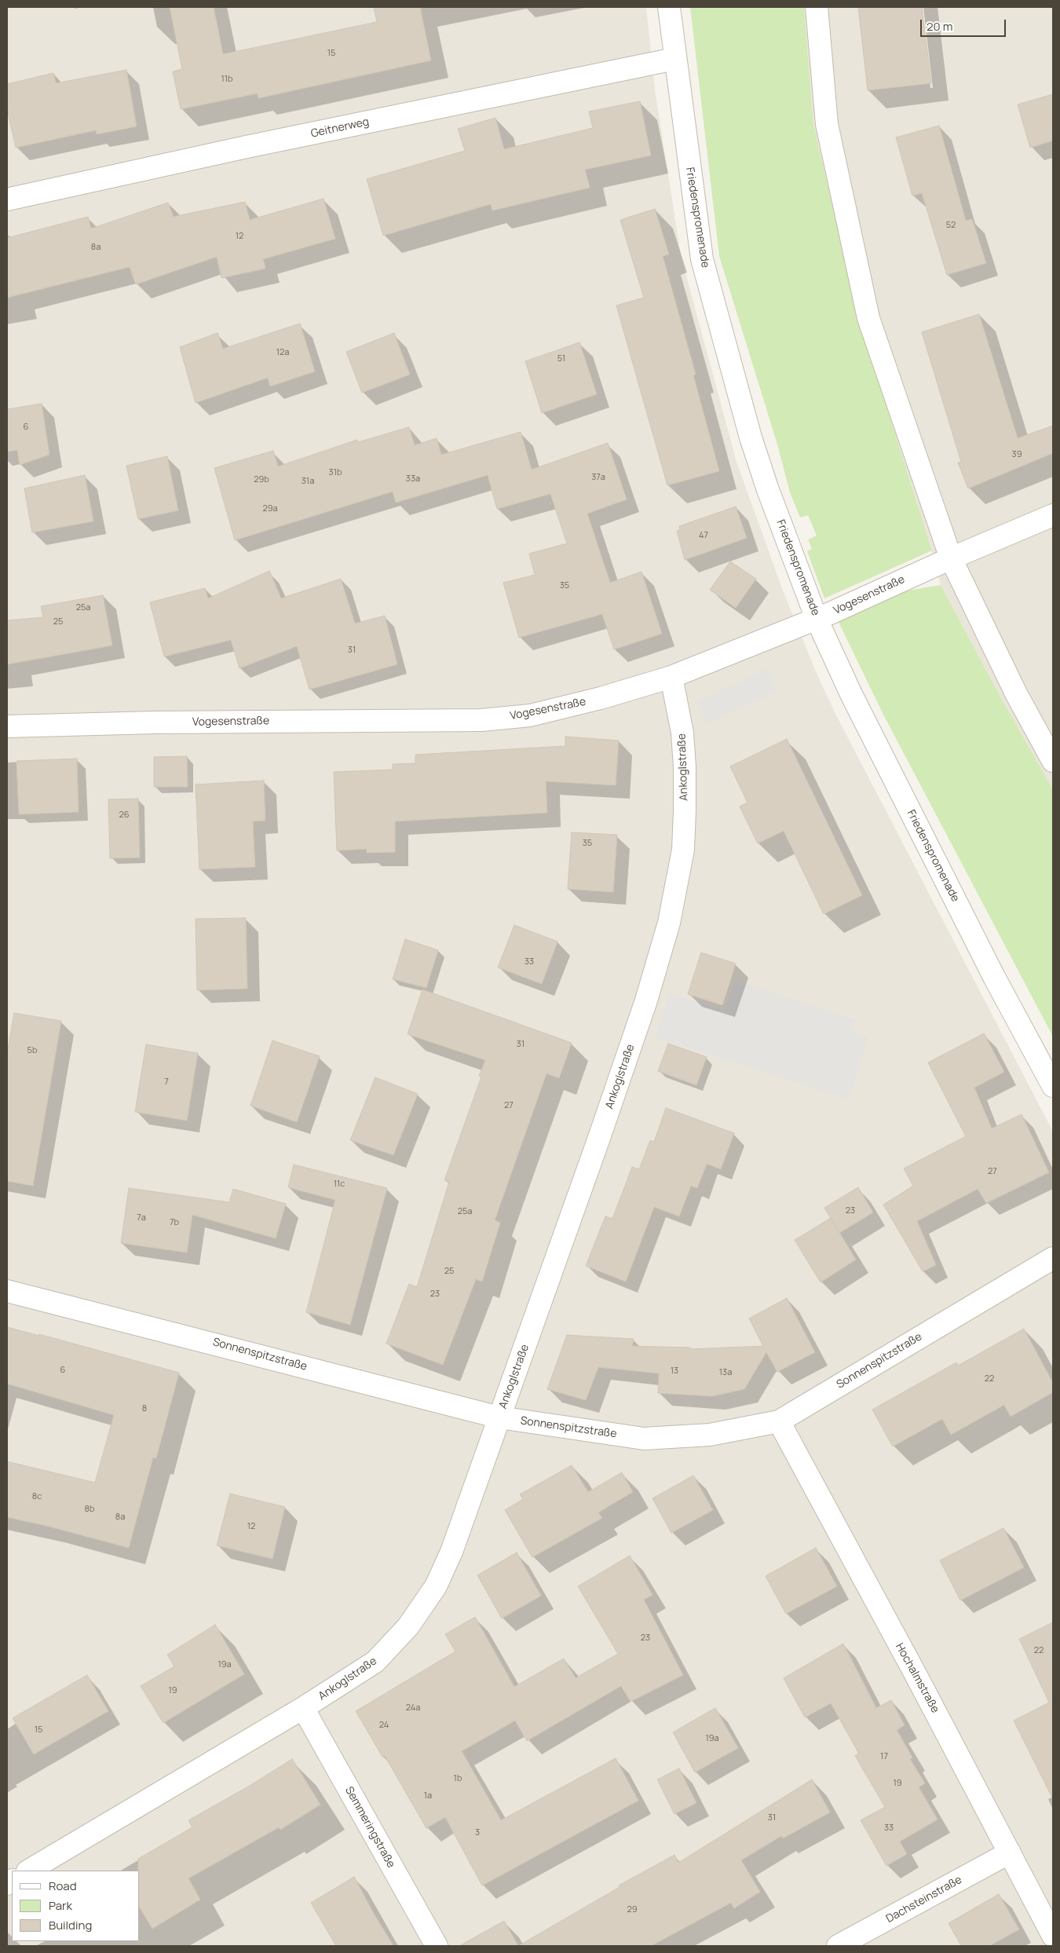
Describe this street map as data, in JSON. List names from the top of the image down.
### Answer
{
  "streets": {
    "street": [
      "Geitnerweg",
      "Friedenspromenade",
      "Vogesenstraße",
      "Ankoglstraße",
      "Sonnenspitzstraße",
      "Hochalmstraße",
      "Semmeringstraße",
      "Dachsteinstraße"
    ]
  },
  "crossings": [
    ["Geitnerweg", "Friedenspromenade"],
    ["Friedenspromenade", "Vogesenstraße"],
    ["Vogesenstraße", "Ankoglstraße"],
    ["Ankoglstraße", "Sonnenspitzstraße"],
    ["Ankoglstraße", "Semmeringstraße"],
    ["Sonnenspitzstraße", "Hochalmstraße"],
    ["Hochalmstraße", "Dachsteinstraße"]
  ],
  "house_numbers": [
    "15",
    "11b",
    "52",
    "12",
    "8a",
    "12a",
    "51",
    "6",
    "39",
    "31b",
    "37a",
    "33a",
    "29b",
    "31a",
    "29a",
    "47",
    "35",
    "25a",
    "25",
    "31",
    "26",
    "35",
    "33",
    "31",
    "5b",
    "7",
    "27",
    "27",
    "11c",
    "23",
    "25a",
    "7a",
    "7b",
    "25",
    "23",
    "6",
    "13",
    "13a",
    "22",
    "8",
    "8c",
    "8b",
    "8a",
    "12",
    "23",
    "22",
    "19a",
    "19",
    "24a",
    "24",
    "15",
    "19a",
    "17",
    "1b",
    "19",
    "1a",
    "31",
    "33",
    "3",
    "29"
  ],
  "legend": ["Road", "Park", "Building"],
  "scale_bar": "20 m"
}
